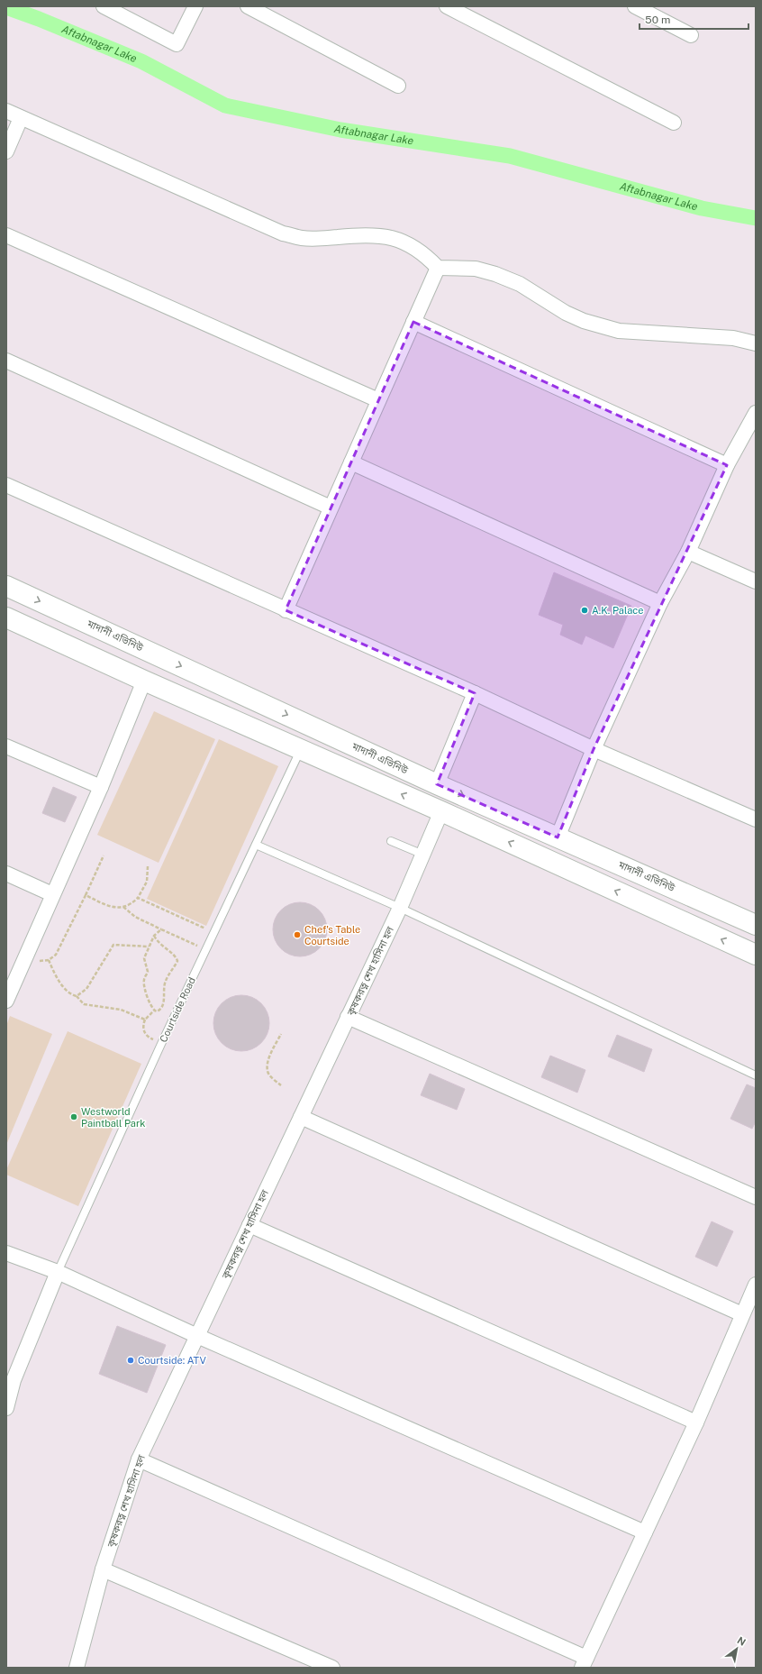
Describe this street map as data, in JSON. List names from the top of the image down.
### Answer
{
  "streets": {
    "main road": ["মাদানী এভিনিউ"],
    "street": ["কৃষকরত্ন শেখ হাসিনা হল"],
    "lane": ["Courtside Road"]
  },
  "water": ["Aftabnagar Lake"],
  "places": [
    "A.K. Palace",
    "Chef's Table Courtside",
    "Westworld Paintball Park",
    "Courtside: ATV"
  ],
  "scale_bar": "50 m",
  "north": "top right"
}
